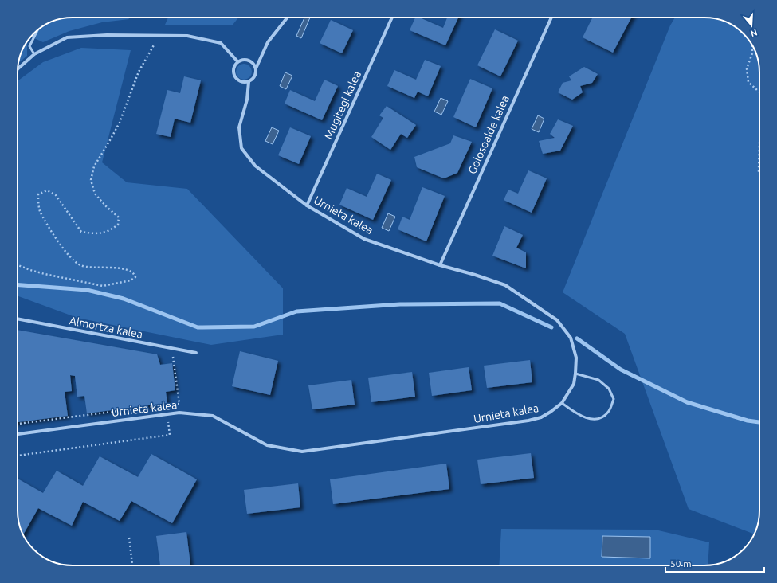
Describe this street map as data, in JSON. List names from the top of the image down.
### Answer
{
  "streets": {
    "street": [
      "Mugitegi kalea",
      "Golosoalde kalea",
      "Urnieta kalea",
      "Almortza kalea"
    ]
  },
  "crossings": [
    ["Mugitegi kalea", "Urnieta kalea"],
    ["Golosoalde kalea", "Urnieta kalea"]
  ],
  "scale_bar": "50 m",
  "north": "bottom"
}
